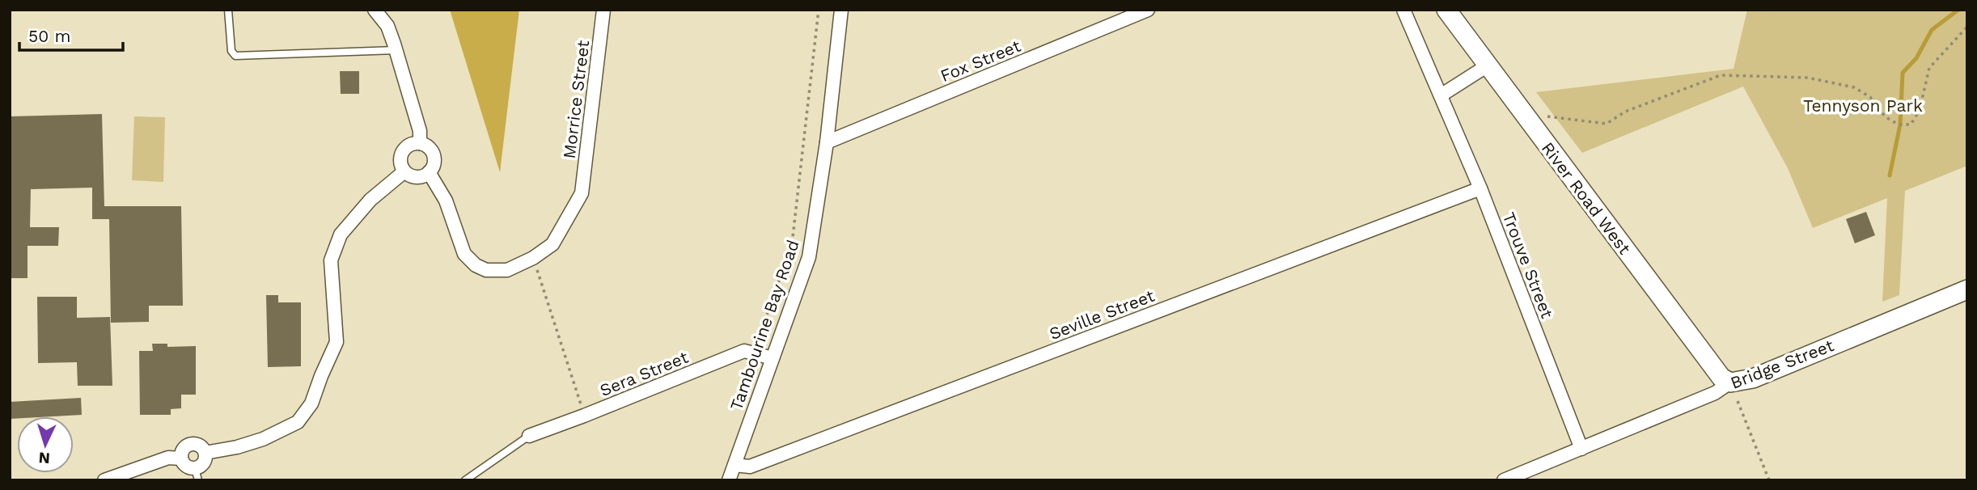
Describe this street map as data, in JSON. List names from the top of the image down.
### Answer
{
  "streets": {
    "main road": ["River Road West", "Bridge Street"],
    "street": [
      "Fox Street",
      "Morrice Street",
      "Trouve Street",
      "Seville Street",
      "Tambourine Bay Road",
      "Sera Street"
    ]
  },
  "crossings": [
    ["Fox Street", "Tambourine Bay Road"],
    ["River Road West", "Bridge Street"],
    ["Trouve Street", "Seville Street"],
    ["Trouve Street", "Bridge Street"],
    ["Seville Street", "Tambourine Bay Road"],
    ["Tambourine Bay Road", "Sera Street"]
  ],
  "parks": ["Tennyson Park"],
  "scale_bar": "50 m",
  "north": "bottom"
}
